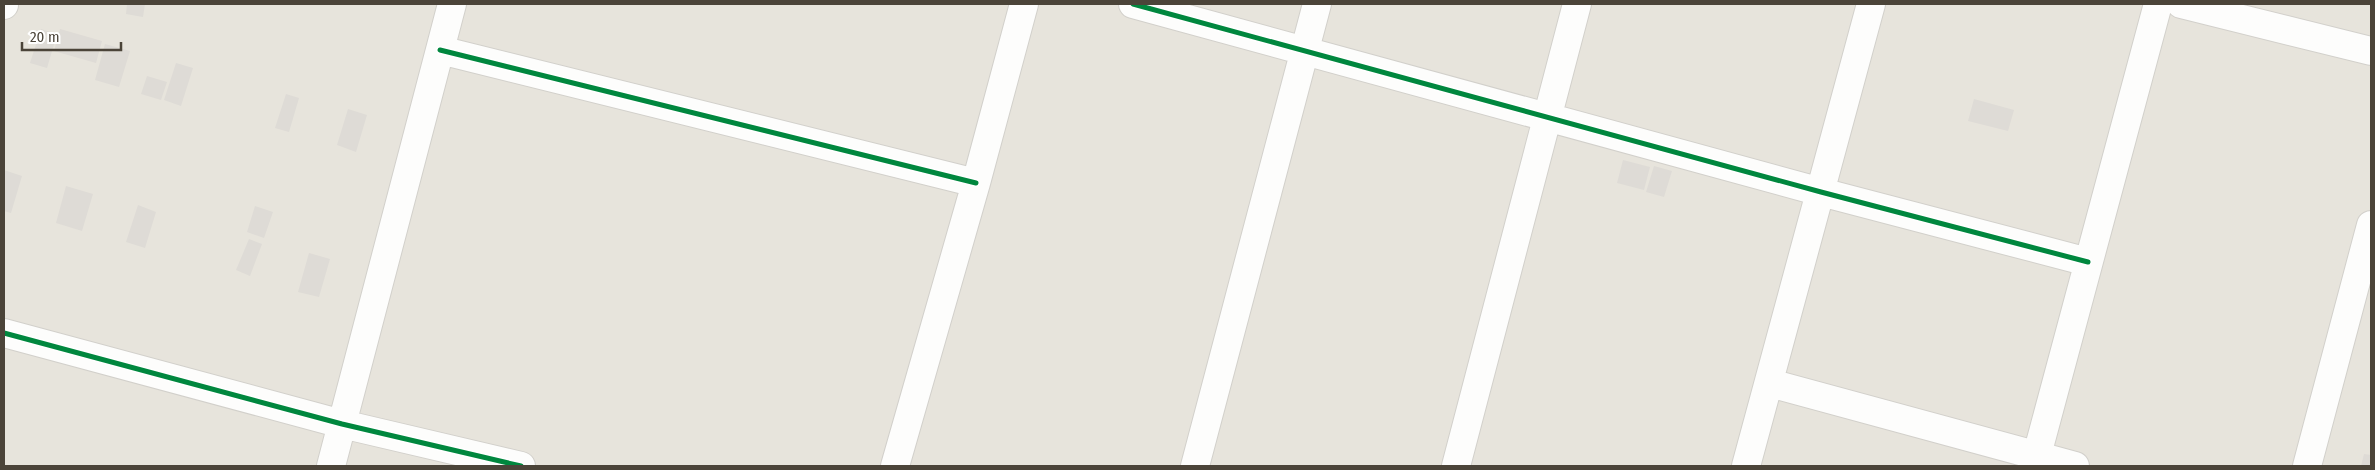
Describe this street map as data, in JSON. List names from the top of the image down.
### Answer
{
  "scale_bar": "20 m"
}
